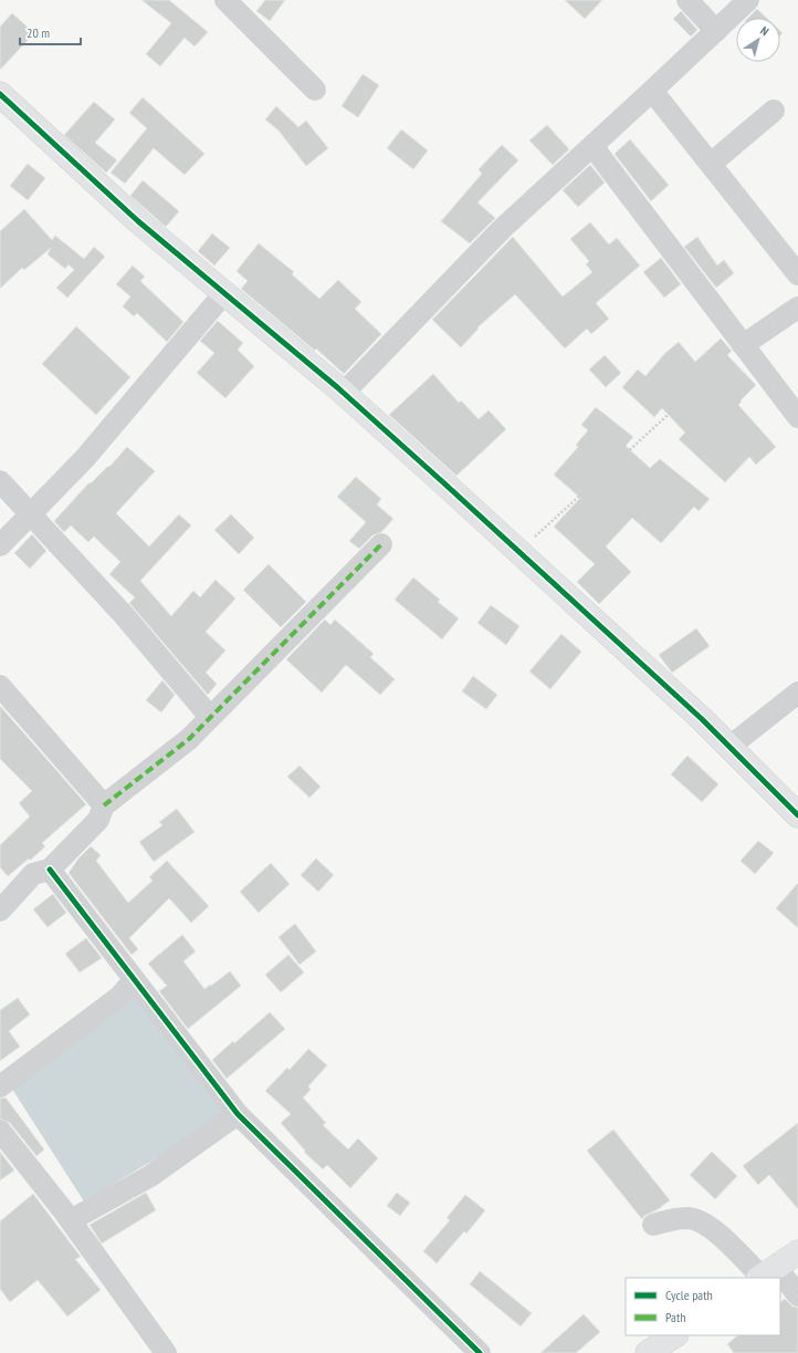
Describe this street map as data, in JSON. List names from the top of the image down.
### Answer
{
  "legend": ["Cycle path", "Path"],
  "scale_bar": "20 m",
  "north": "top right"
}
